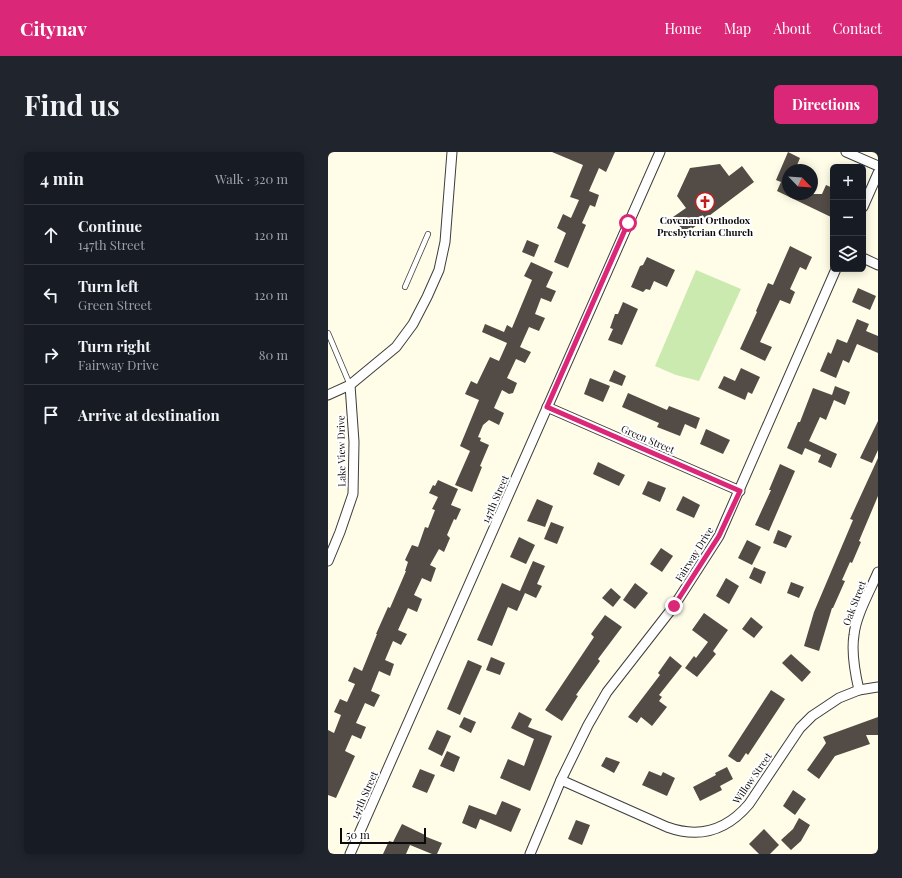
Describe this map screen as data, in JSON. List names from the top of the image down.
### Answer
{
  "streets": {
    "street": [
      "Green Street",
      "Lake View Drive",
      "147th Street",
      "Fairway Drive",
      "Oak Street",
      "Willow Street"
    ]
  },
  "crossings": [
    ["Green Street", "147th Street"],
    ["Green Street", "Fairway Drive"],
    ["Fairway Drive", "Willow Street"],
    ["Oak Street", "Willow Street"]
  ],
  "places": {
    "church": ["Covenant Orthodox Presbyterian Church"]
  },
  "scale_bar": "50 m",
  "north": "bottom right",
  "page": {
    "header": "Citynav",
    "nav": [
      "Home",
      "Map",
      "About",
      "Contact"
    ],
    "buttons": "Directions",
    "title": "Find us",
    "heading": ["4 min", "Walk · 320 m"],
    "map_buttons": ["+", "−"],
    "list": [
      ["Continue", "147th Street", "120 m"],
      ["Turn left", "Green Street", "120 m"],
      ["Turn right", "Fairway Drive", "80 m"],
      "Arrive at destination"
    ],
    "scale": "50 m"
  }
}
